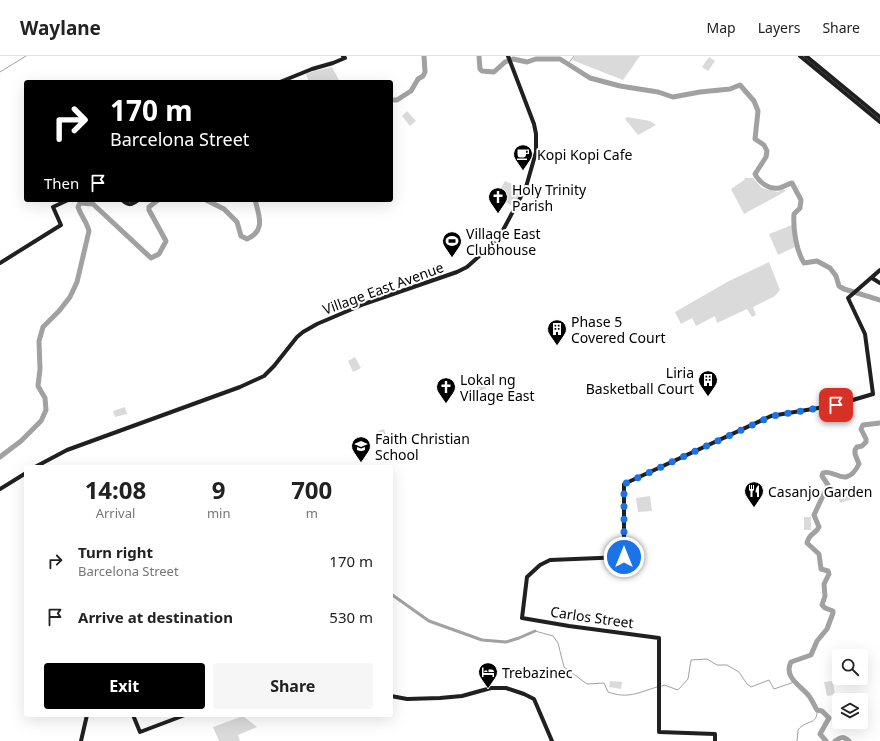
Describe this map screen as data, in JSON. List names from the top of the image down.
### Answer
{
  "streets": {
    "street": ["Village East Avenue", "Carlos Street"]
  },
  "places": {
    "cafe": ["Kopi Kopi Cafe"],
    "church": ["Holy Trinity Parish", "Lokal ng Village East"],
    "sports": ["Village East Clubhouse"],
    "building": ["Phase 5 Covered Court", "Liria Basketball Court"],
    "school or university": ["Faith Christian School"],
    "restaurant": ["Casanjo Garden"],
    "hotel": ["Trebazinec"]
  },
  "page": {
    "header": "Waylane",
    "nav": ["Map", "Layers", "Share"],
    "turn": ["170 m", "Barcelona Street"],
    "then": "Then",
    "eta": [
      "14:08",
      "Arrival",
      "9",
      "min",
      "700",
      "m"
    ],
    "list": [
      {
        "name": "Turn right",
        "note": "Barcelona Street",
        "value": "170 m"
      },
      {
        "name": "Arrive at destination",
        "value": "530 m"
      }
    ],
    "buttons": ["Exit", "Share"]
  }
}
